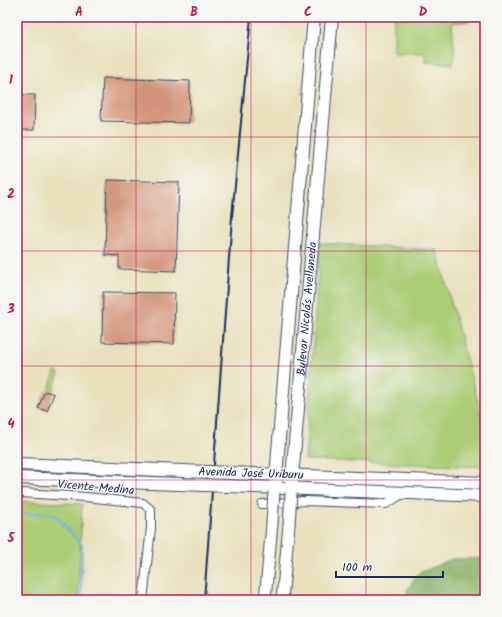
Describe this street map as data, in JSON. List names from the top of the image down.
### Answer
{
  "streets": {
    "main road": ["Bulevar Nicolás Avellaneda", "Avenida José Uriburu"],
    "street": ["Vicente Medina"]
  },
  "crossings": [
    ["Bulevar Nicolás Avellaneda", "Avenida José Uriburu"]
  ],
  "scale_bar": "100 m",
  "grid": {
    "columns": [
      "A",
      "B",
      "C",
      "D"
    ],
    "rows": [
      "1",
      "2",
      "3",
      "4",
      "5"
    ]
  }
}
